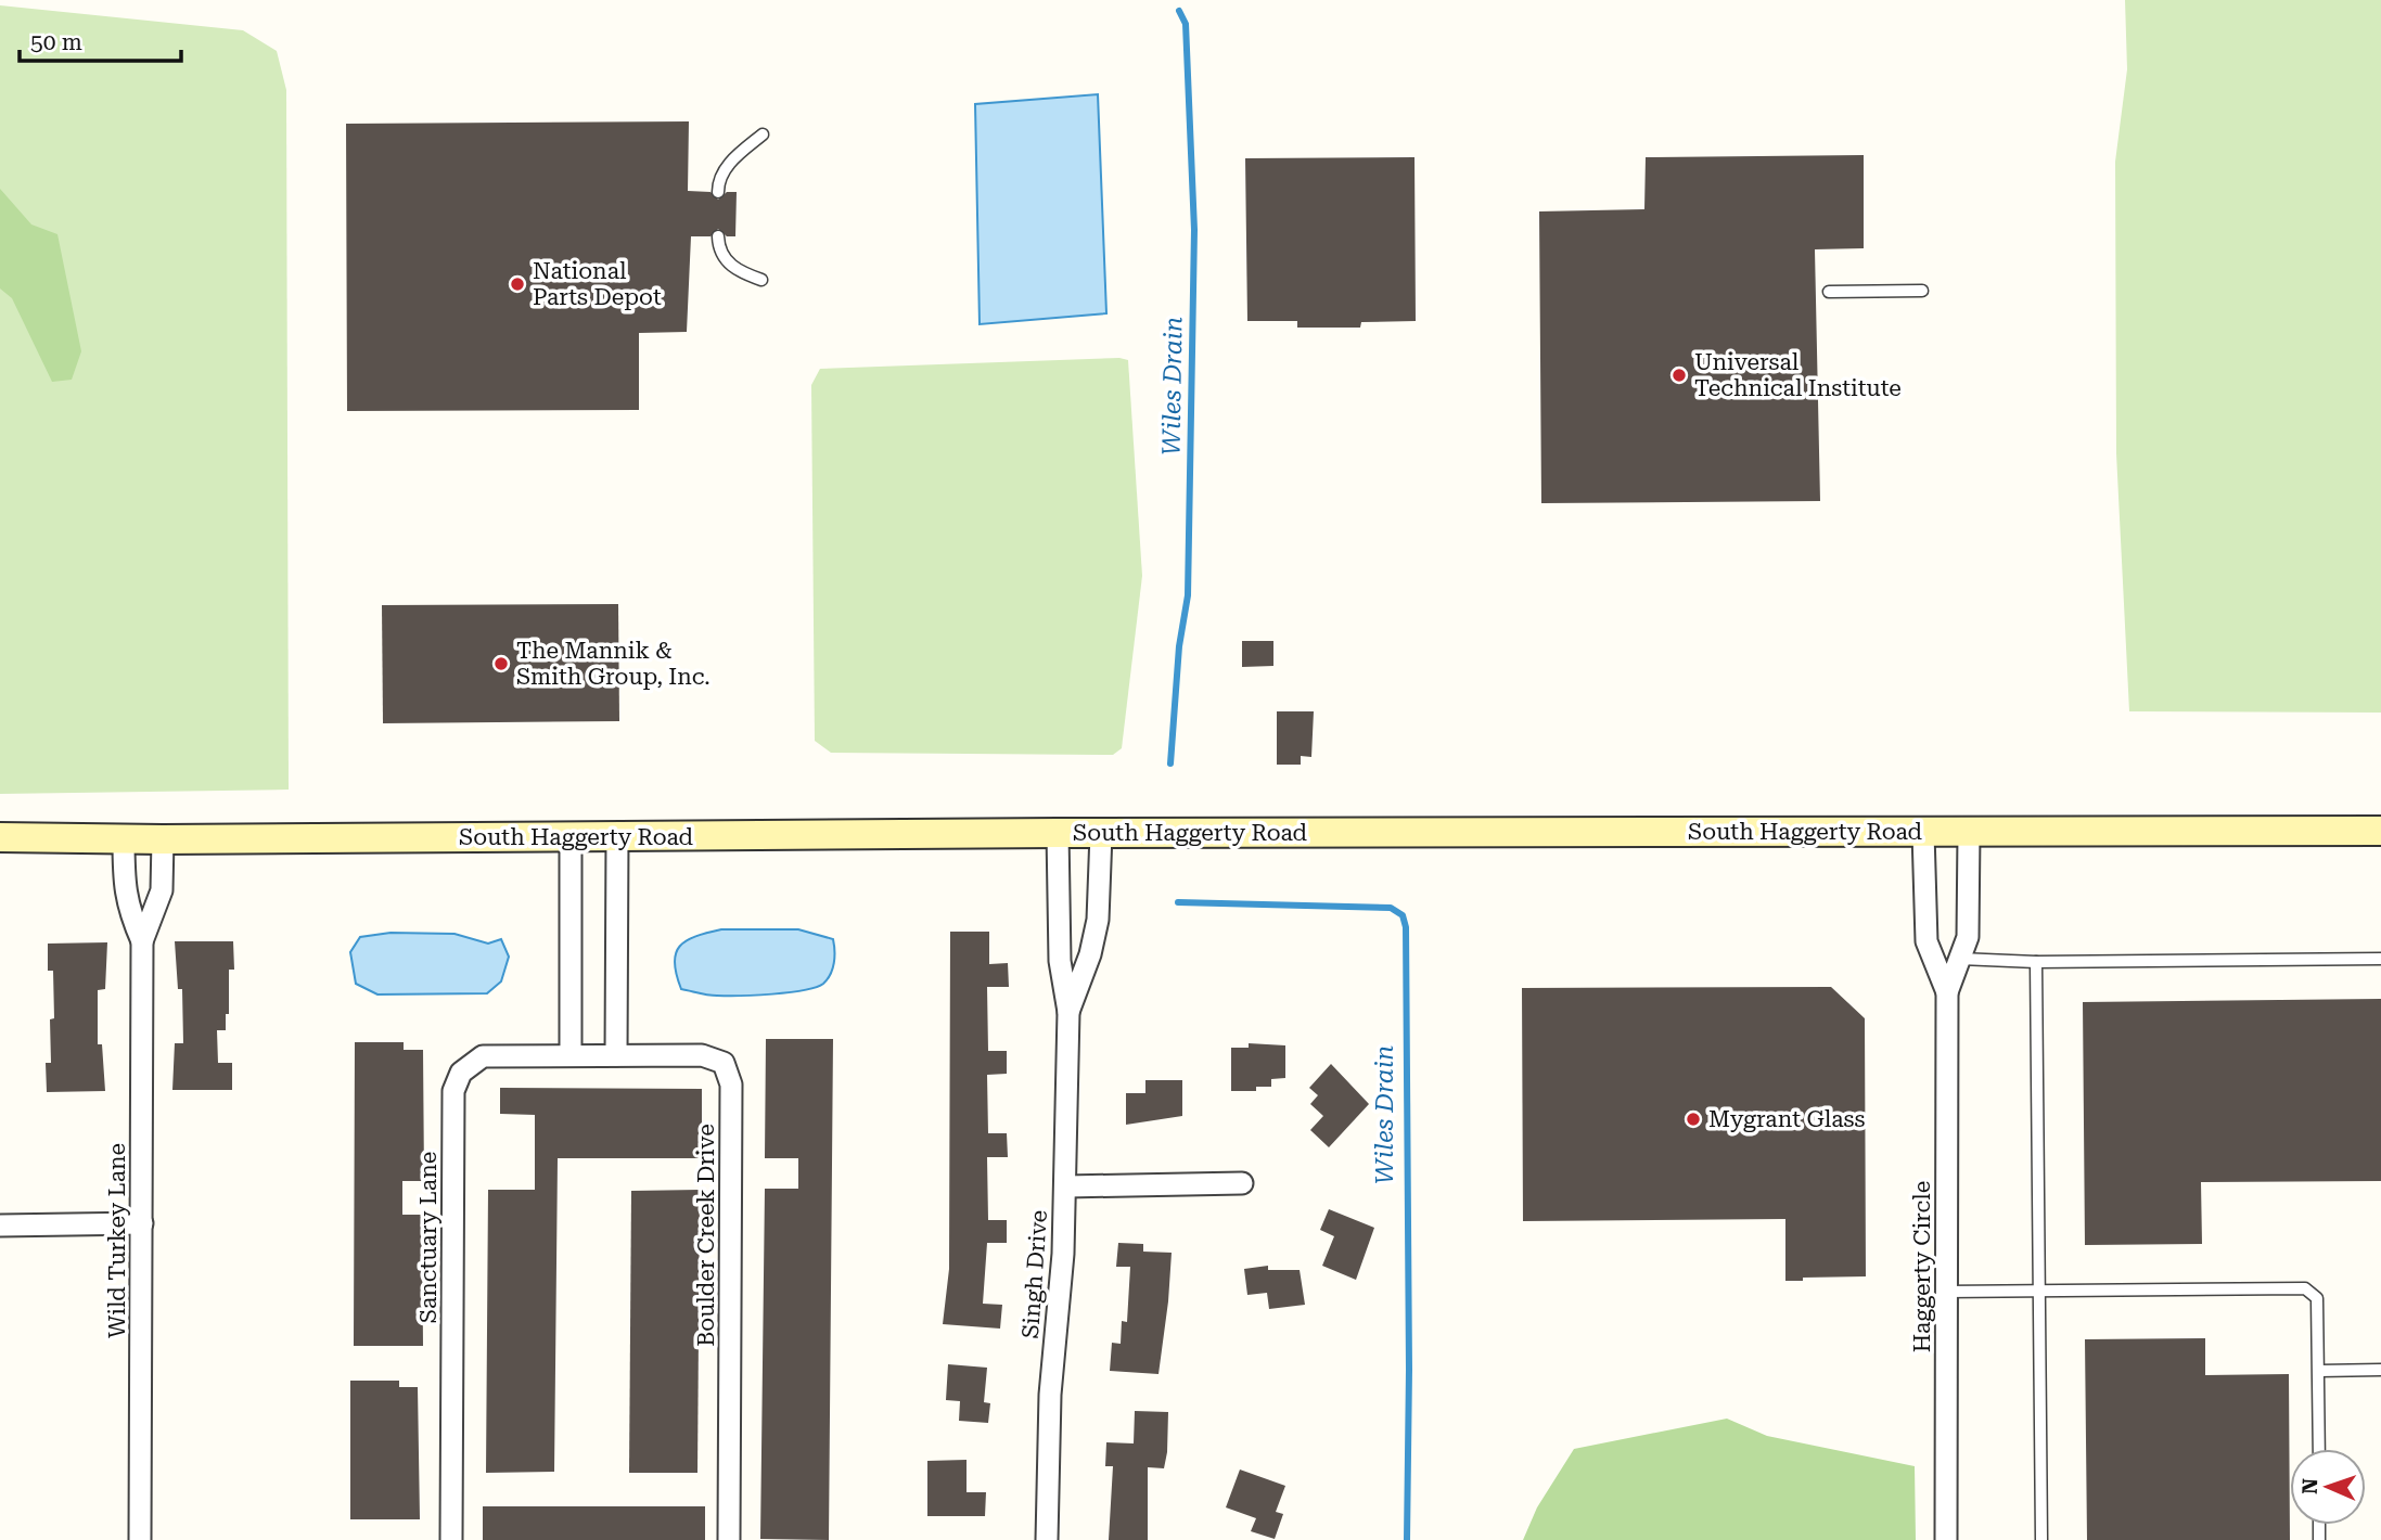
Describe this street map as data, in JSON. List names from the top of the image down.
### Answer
{
  "streets": {
    "main road": ["South Haggerty Road"],
    "street": [
      "Boulder Creek Drive",
      "Sanctuary Lane",
      "Wild Turkey Lane",
      "Haggerty Circle",
      "Singh Drive"
    ]
  },
  "crossings": [
    ["South Haggerty Road", "Wild Turkey Lane"],
    ["South Haggerty Road", "Haggerty Circle"],
    ["South Haggerty Road", "Singh Drive"],
    ["Boulder Creek Drive", "Sanctuary Lane"]
  ],
  "water": ["Wiles Drain"],
  "places": [
    "National Parts Depot",
    "Universal Technical Institute",
    "The Mannik & Smith Group, Inc.",
    "Mygrant Glass"
  ],
  "scale_bar": "50 m",
  "north": "left"
}
